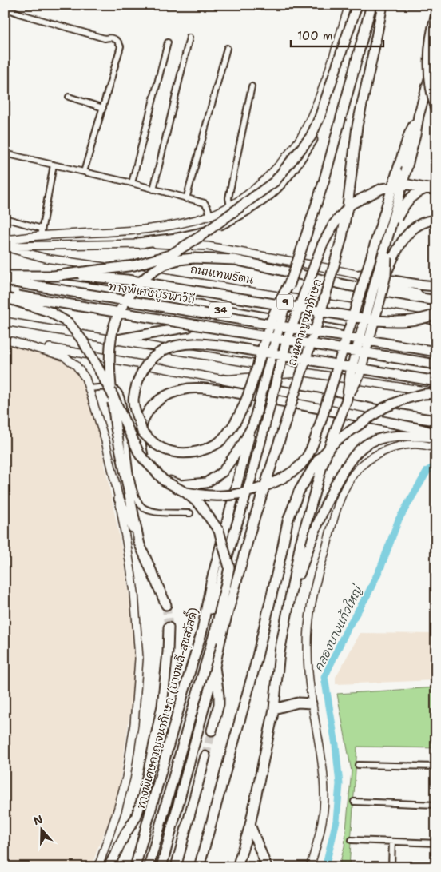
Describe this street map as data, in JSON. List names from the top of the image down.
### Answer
{
  "streets": {
    "highway": [
      "ทางพิเศษบูรพาวิถี",
      "9",
      "34",
      "ถนนกาญจนาภิเษก",
      "ทางพิเศษกาญจนาภิเษก (บางพลี-สุขสวัสดิ์)"
    ],
    "main road": ["ถนนเทพรัตน"]
  },
  "crossings": [
    ["ถนนกาญจนาภิเษก", "ทางพิเศษกาญจนาภิเษก (บางพลี-สุขสวัสดิ์)"]
  ],
  "water": ["คลองบางแก้วใหญ่"],
  "scale_bar": "100 m",
  "north": "top"
}
